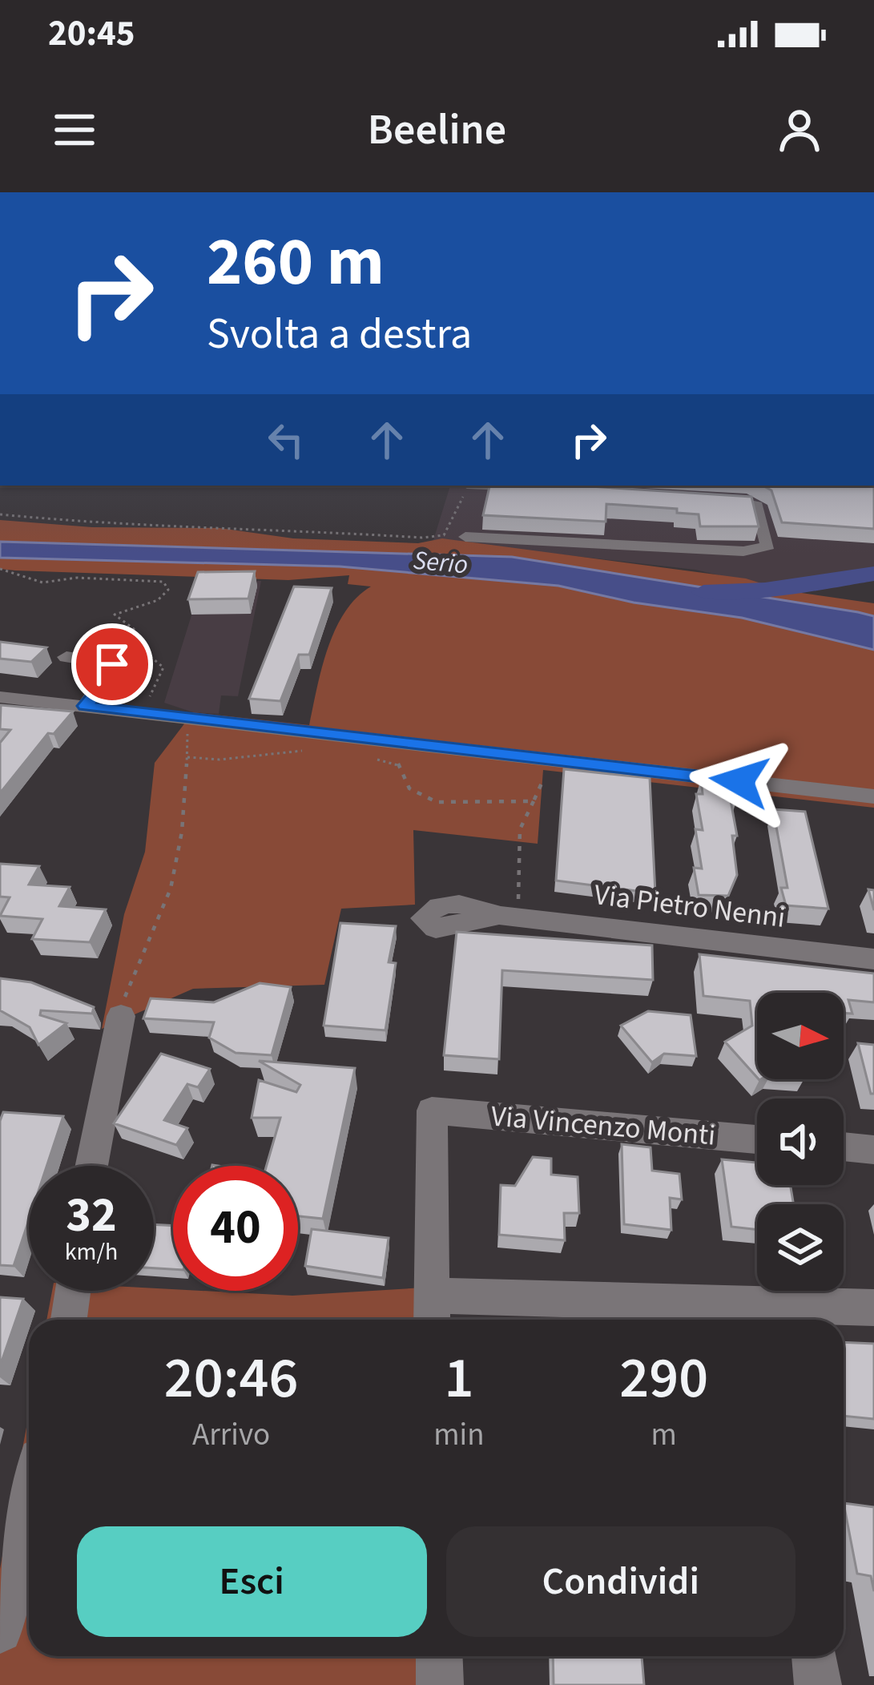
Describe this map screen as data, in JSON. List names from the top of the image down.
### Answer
{
  "streets": {
    "street": ["Via Pietro Nenni", "Via Vincenzo Monti"]
  },
  "water": ["Serio"],
  "north": "right",
  "page": {
    "status": "20:45",
    "header": "Beeline",
    "turn": ["260 m", "Svolta a destra"],
    "speed": "32 km/h",
    "limit": "40",
    "eta": [
      "20:46",
      "Arrivo",
      "1",
      "min",
      "290",
      "m"
    ],
    "buttons": ["Esci", "Condividi"]
  }
}
